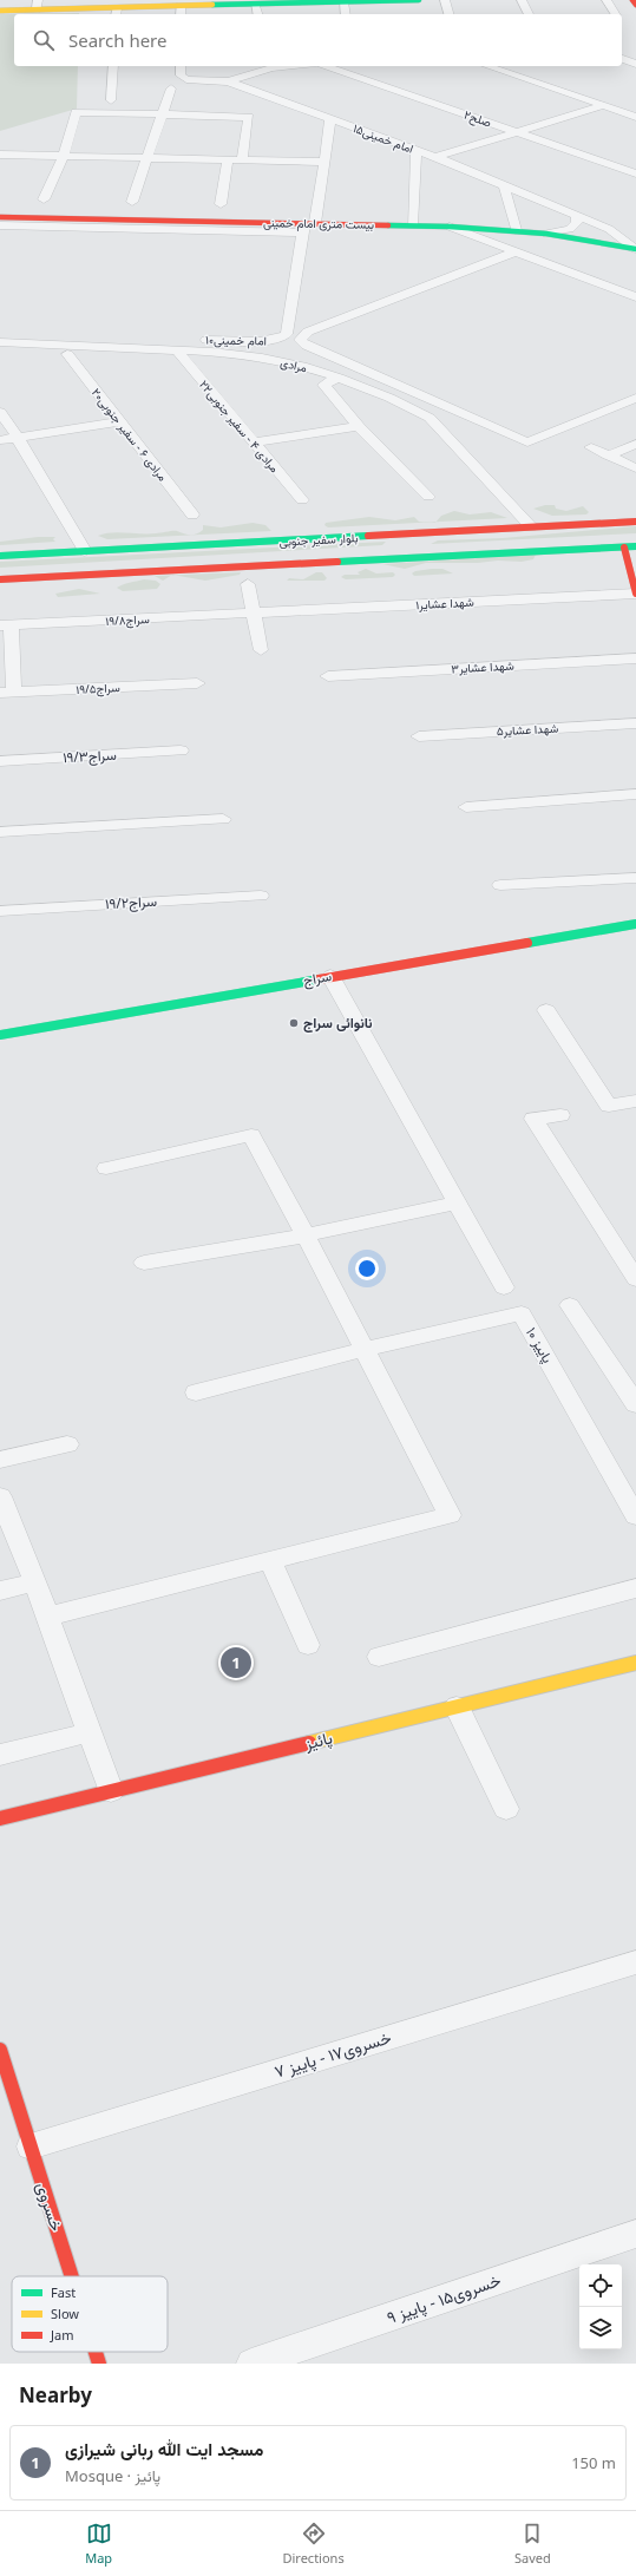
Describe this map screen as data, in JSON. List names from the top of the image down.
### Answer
{
  "streets": {
    "street": [
      "صلح۲",
      "۱۵امام خمینی",
      "بیست متری امام خمینی",
      "امام خمینی۱۰",
      "مرادی",
      "مرادی ۴ - سفیر جنوبی۲۲",
      "مرادی ۶ - سفیر جنوبی۲۰",
      "بلوار سفیر جنوبی",
      "شهدا عشایر۱",
      "سراج۱۹/۸",
      "شهدا عشایر۳",
      "سراج۱۹/۵",
      "شهدا عشایر۵",
      "سراج۱۹/۳",
      "سراج۱۹/۲",
      "سراج",
      "پاییز ۱۰",
      "پائیز",
      "خسروى۱۷ - پاییز ۷",
      "خسروى",
      "خسروى۱۵ - پاییز ۹"
    ]
  },
  "crossings": [
    ["۱۵امام خمینی", "بیست متری امام خمینی"],
    ["۱۵امام خمینی", "امام خمینی۱۰"],
    ["بیست متری امام خمینی", "امام خمینی۱۰"],
    ["مرادی", "مرادی ۴ - سفیر جنوبی۲۲"],
    ["مرادی", "بلوار سفیر جنوبی"],
    ["شهدا عشایر۱", "سراج۱۹/۸"],
    ["خسروى۱۷ - پاییز ۷", "خسروى"]
  ],
  "places": ["نانوائی سراج"],
  "legend": ["Fast", "Slow", "Jam"],
  "page": {
    "search": "Search here",
    "pins": "1",
    "heading": "Nearby",
    "list": [
      {
        "mark": "1",
        "name": "مسجد ایت الله ربانی شیرازی",
        "note": "Mosque · پائیز",
        "value": "150 m"
      }
    ],
    "nav": ["Map", "Directions", "Saved"]
  }
}
